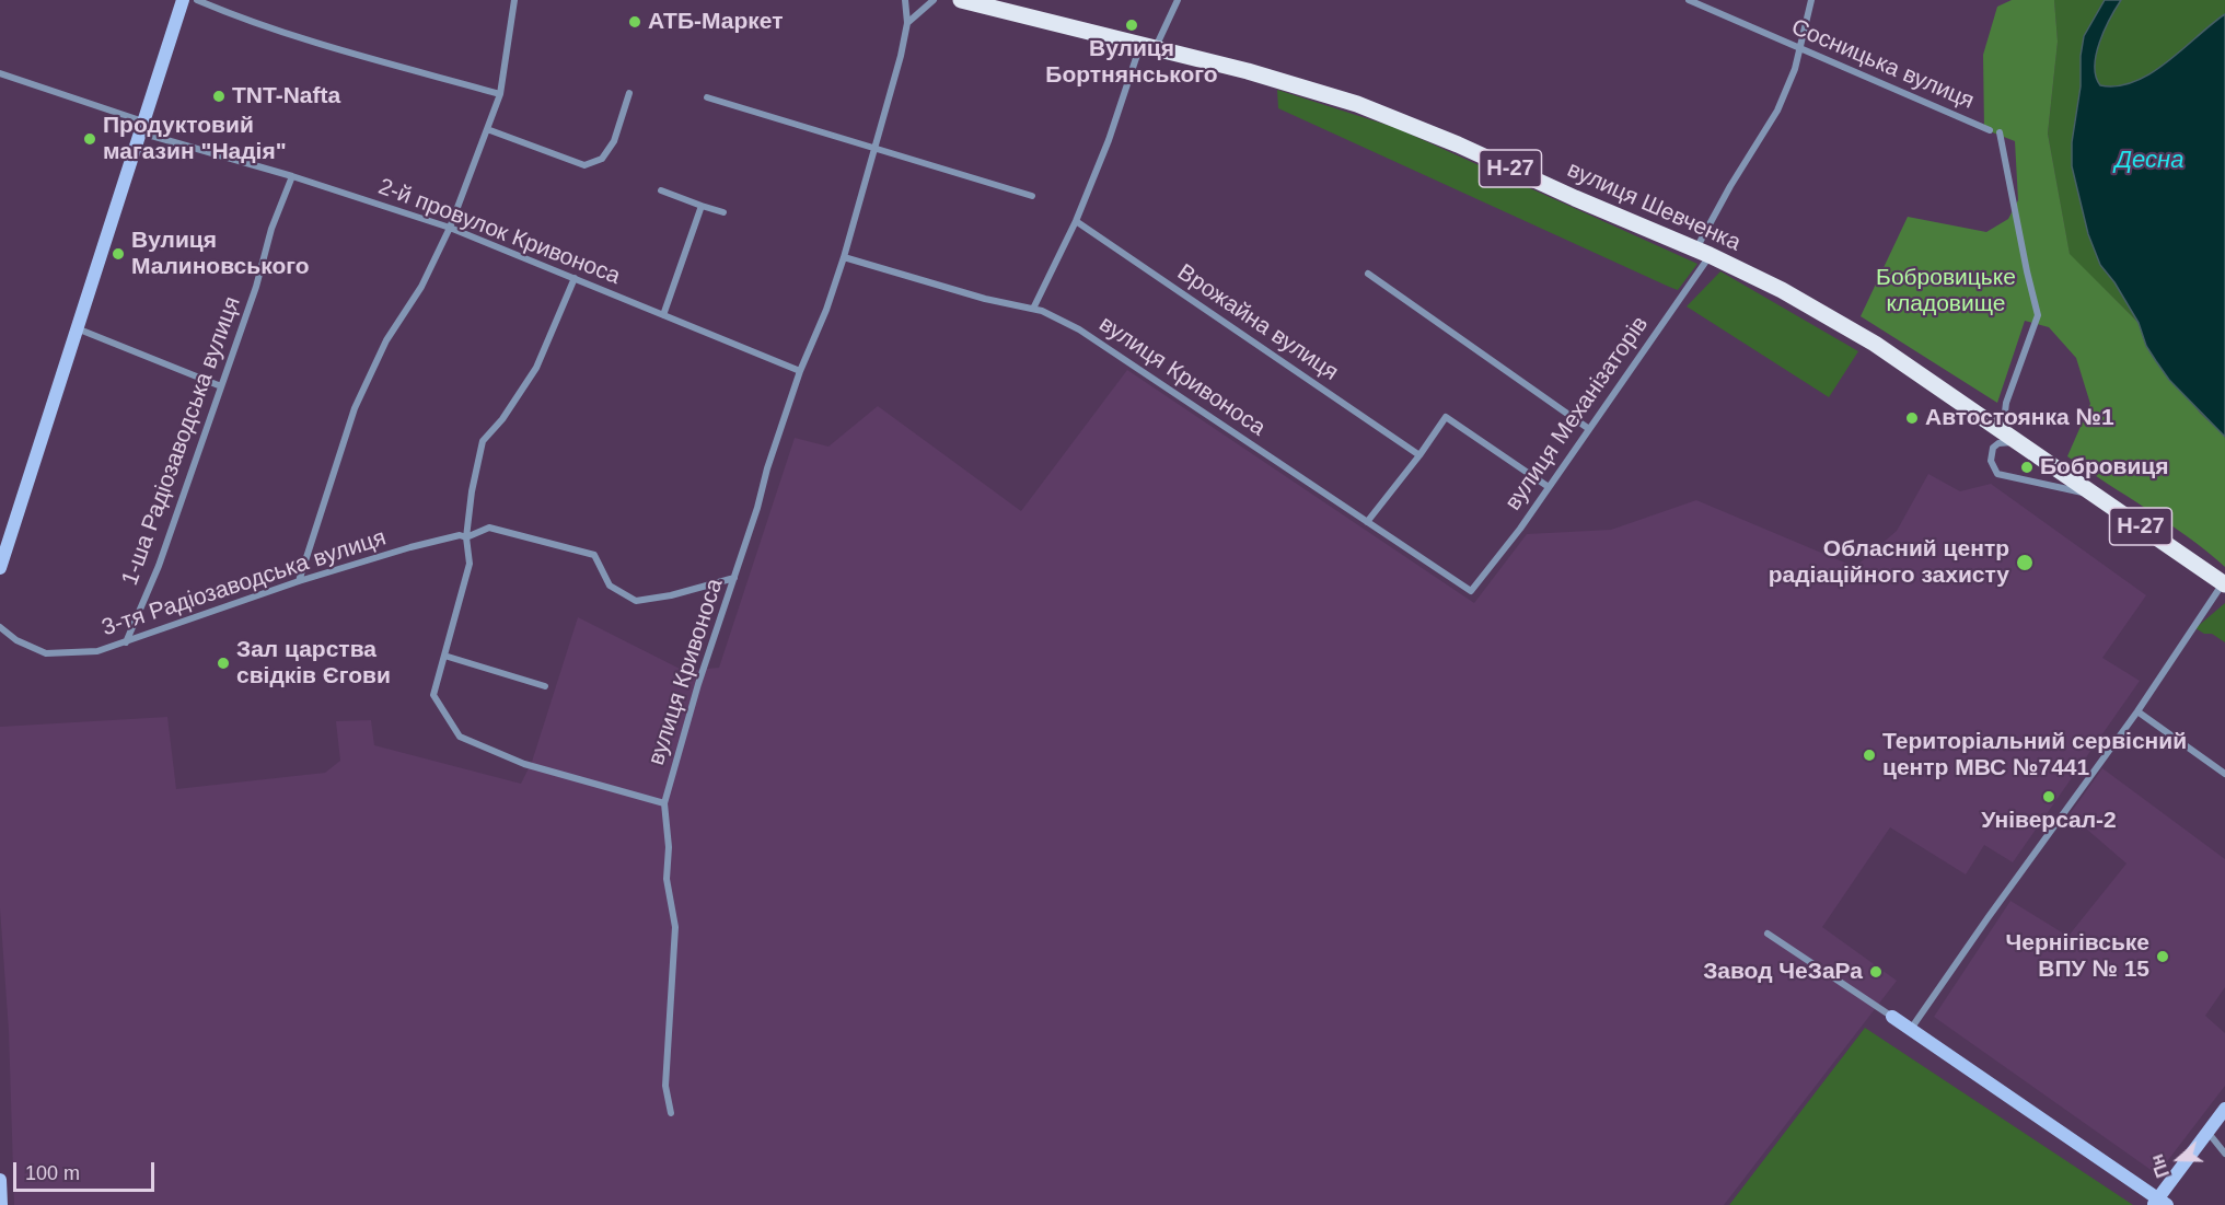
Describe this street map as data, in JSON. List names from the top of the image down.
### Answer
{
  "streets": {
    "main road": ["Н-27", "вулиця Шевченка"],
    "street": [
      "Сосницька вулиця",
      "2-й провулок Кривоноса",
      "Врожайна вулиця",
      "вулиця Кривоноса",
      "вулиця Механізаторів",
      "1-ша Радіозаводська вулиця",
      "3-тя Радіозаводська вулиця"
    ]
  },
  "crossings": [
    ["Сосницька вулиця", "вулиця Механізаторів"],
    ["вулиця Шевченка", "вулиця Механізаторів"],
    ["2-й провулок Кривоноса", "вулиця Кривоноса"],
    ["2-й провулок Кривоноса", "1-ша Радіозаводська вулиця"],
    ["вулиця Кривоноса", "вулиця Механізаторів"],
    ["вулиця Кривоноса", "3-тя Радіозаводська вулиця"],
    ["1-ша Радіозаводська вулиця", "3-тя Радіозаводська вулиця"]
  ],
  "water": ["Десна"],
  "parks": ["Бобровицьке кладовище"],
  "places": [
    "АТБ-Маркет",
    "Вулиця Бортнянського",
    "TNT-Nafta",
    "Продуктовий магазин \"Надія\"",
    "Вулиця Малиновського",
    "Автостоянка №1",
    "Бобровиця",
    "Обласний центр радіаційного захисту",
    "Зал царства свідків Єгови",
    "Територіальний сервісний центр МВС №7441",
    "Універсал-2",
    "Чернігівське ВПУ № 15",
    "Завод ЧеЗаРа"
  ],
  "scale_bar": "100 m",
  "north": "left"
}
